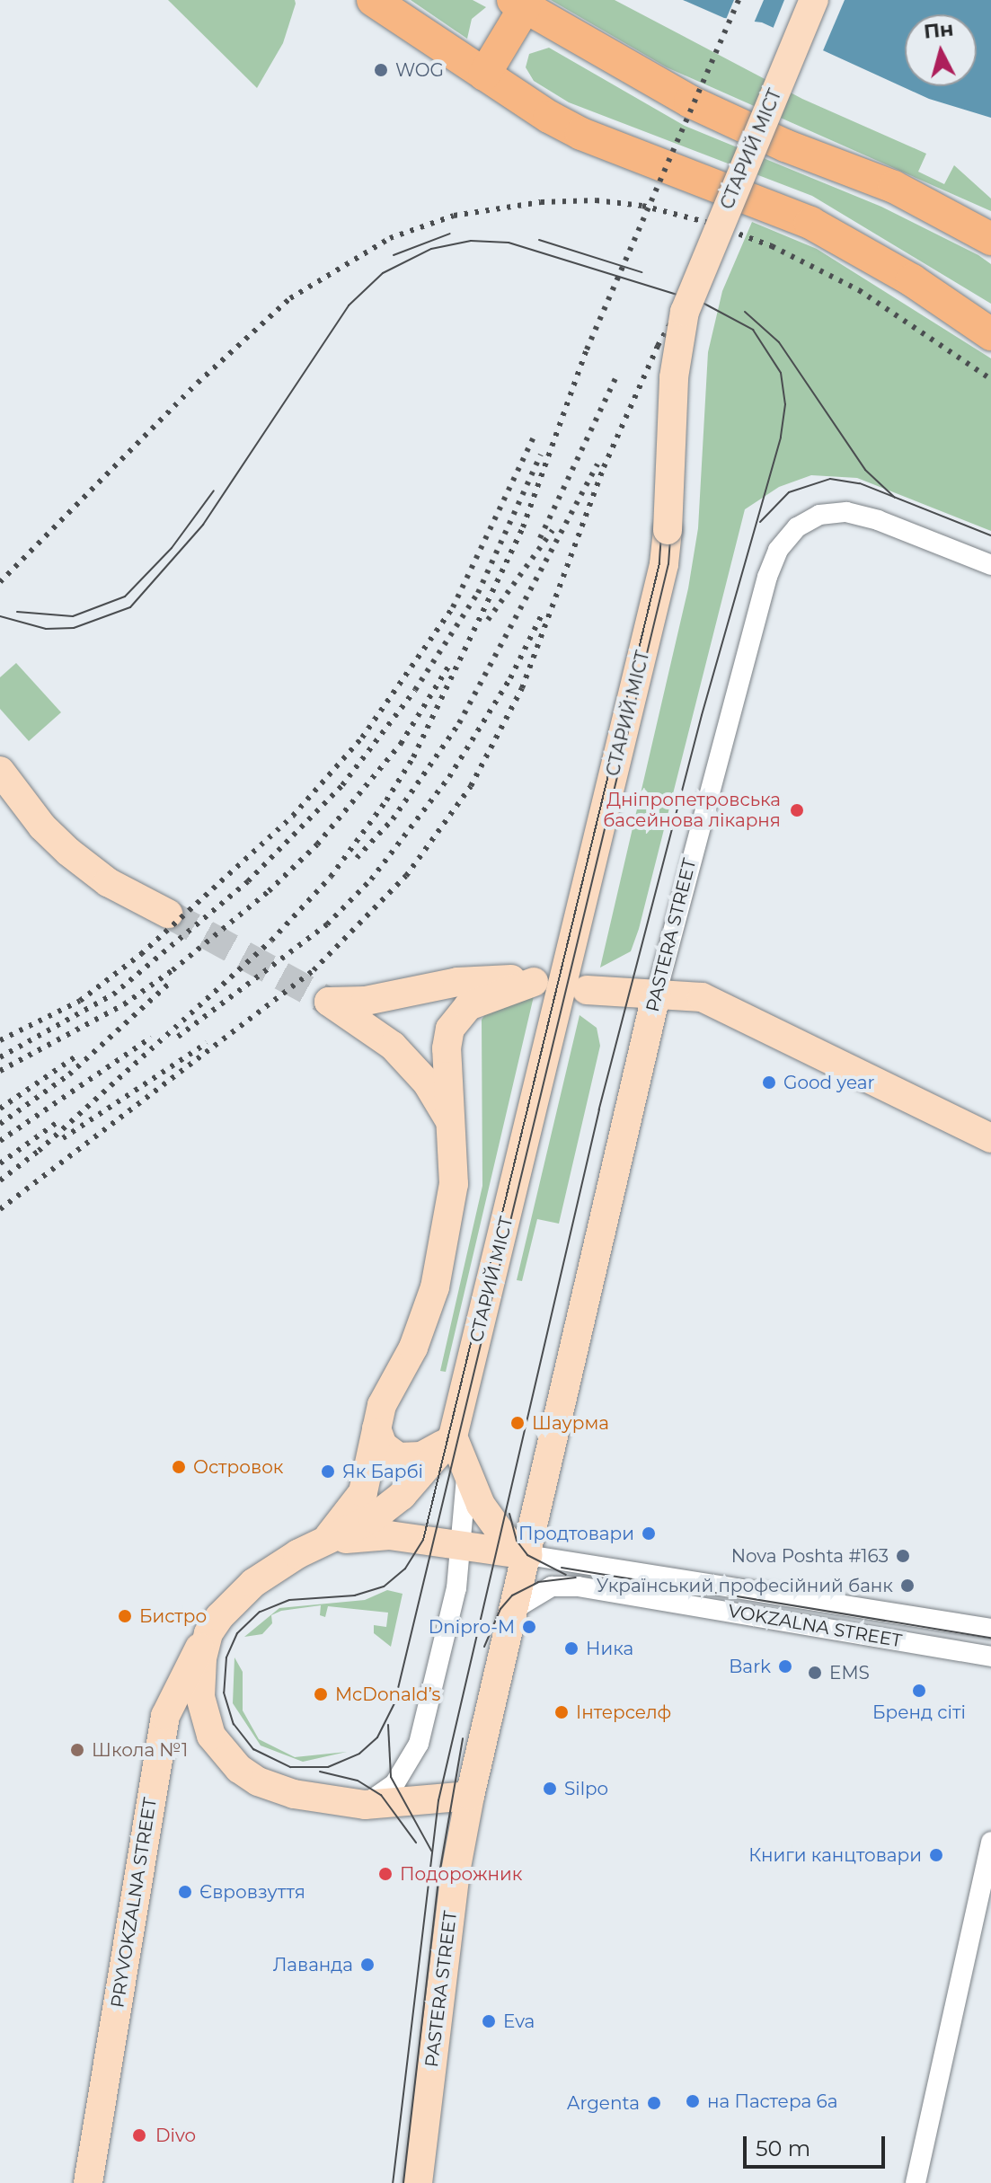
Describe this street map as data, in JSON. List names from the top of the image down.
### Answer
{
  "streets": {
    "main road": ["СТАРИЙ МІСТ", "PASTERA STREET", "PRYVOKZALNA STREET"],
    "street": ["VOKZALNA STREET"]
  },
  "crossings": [
    ["СТАРИЙ МІСТ", "PRYVOKZALNA STREET"],
    ["PASTERA STREET", "VOKZALNA STREET"]
  ],
  "places": [
    "WOG",
    "Дніпропетровська басейнова лікарня",
    "Good year",
    "Шаурма",
    "Островок",
    "Як Барбі",
    "Продтовари",
    "Nova Poshta #163",
    "Український професійний банк",
    "Бистро",
    "Dnipro-M",
    "Ника",
    "Bark",
    "EMS",
    "Бренд сіті",
    "McDonald’s",
    "Інтерселф",
    "Школа №1",
    "Silpo",
    "Книги канцтовари",
    "Подорожник",
    "Євровзуття",
    "Лаванда",
    "Eva",
    "на Пастера 6а",
    "Argenta",
    "Divo"
  ],
  "scale_bar": "50 m",
  "north": "top"
}
